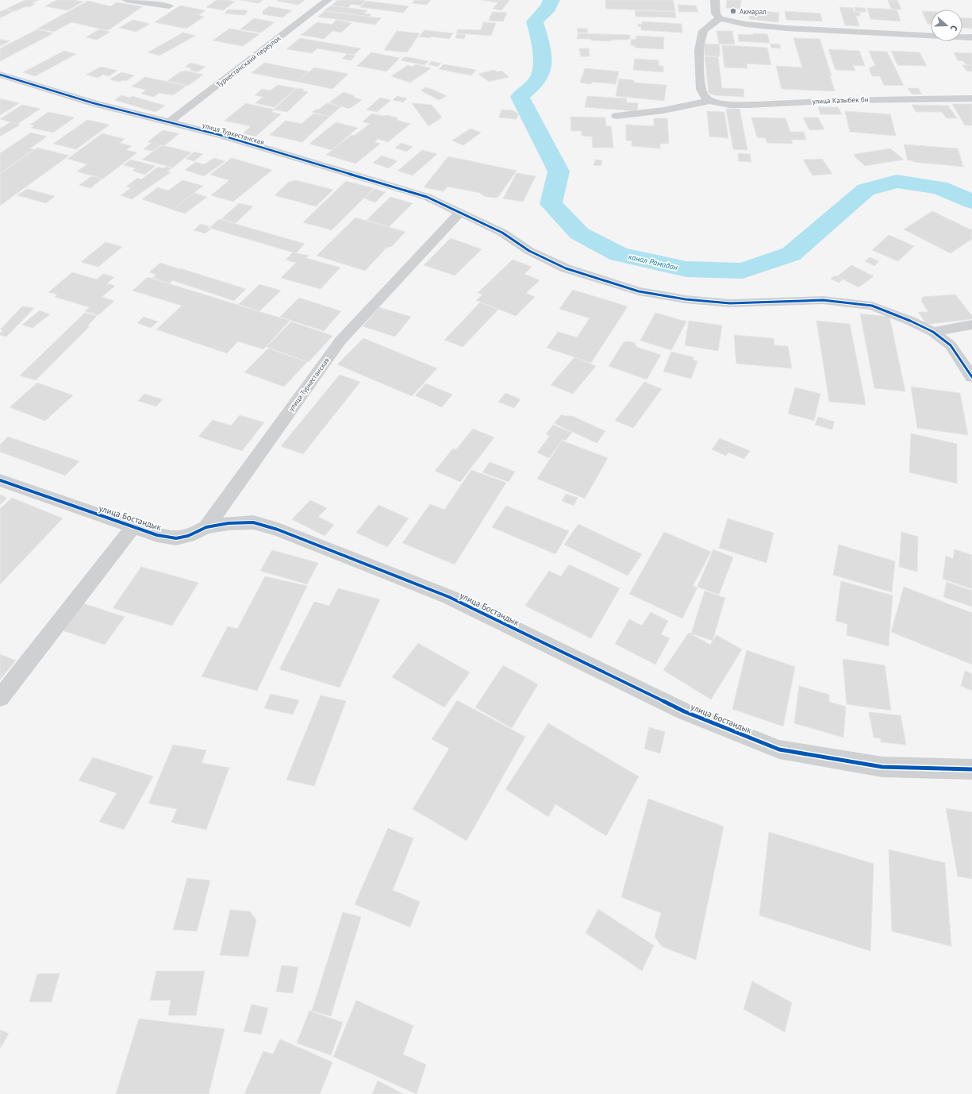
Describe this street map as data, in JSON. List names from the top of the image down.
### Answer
{
  "streets": {
    "street": [
      "Туркестанскаий переулок",
      "улица Казыбек би",
      "улица Туркестанская",
      "улица Бостандык"
    ]
  },
  "crossings": [
    ["Туркестанскаий переулок", "улица Туркестанская"],
    ["улица Туркестанская", "улица Бостандык"]
  ],
  "water": ["канал Рамадан"],
  "places": ["Акмарал"],
  "north": "right"
}
